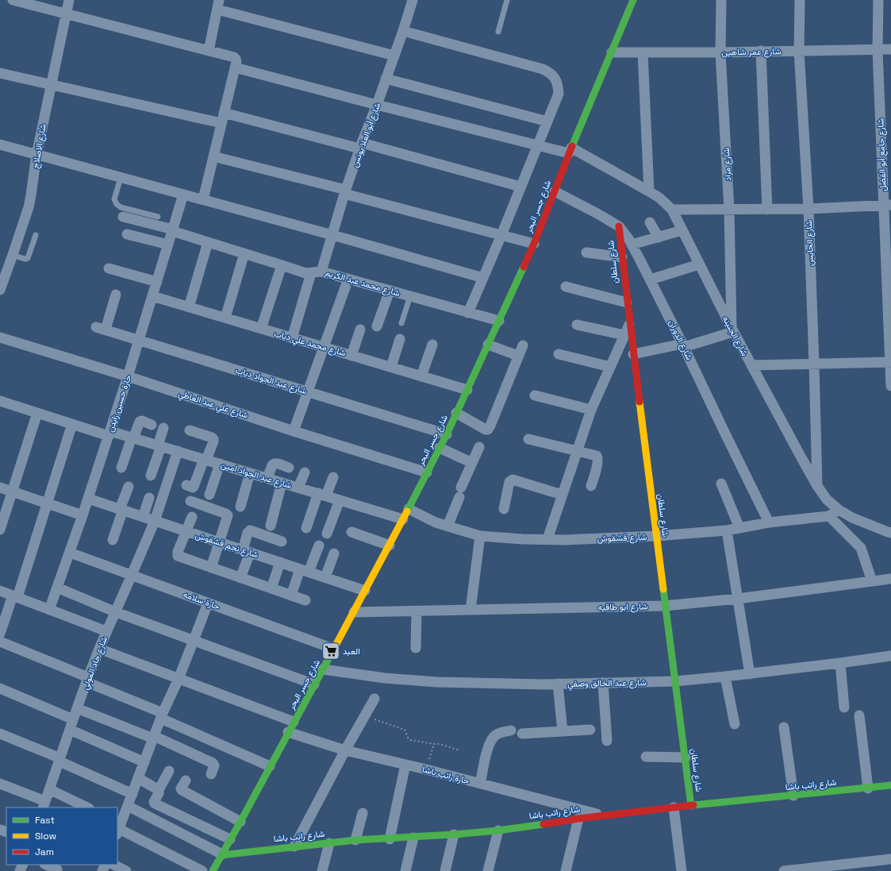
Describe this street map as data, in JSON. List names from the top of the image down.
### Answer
{
  "streets": {
    "street": [
      "شارع عمر شاهين",
      "شارع أبو العلا يونس",
      "شارع الاصلاح",
      "شارع جامع أبو الفضل",
      "شارع مراد",
      "شارع جسر البحر",
      "شارع الحايس",
      "شارع سلطان",
      "شارع محمد عبد الكريم",
      "شارع الجنينه",
      "شارع الدوران",
      "شارع محمد علي دياب",
      "شارع عبد الجواد دياب",
      "حارة حسين زايدن",
      "شارع علي عبد العاطي",
      "شارع عبد الجواد امين",
      "شارع قشقوش",
      "شارع نجم قشقوش",
      "حارة سلامه",
      "شارع ابو طاقيه",
      "شارع جاد المولي",
      "شارع عبد الخالق وصفي",
      "حارة راتب باشا",
      "شارع راتب باشا"
    ]
  },
  "crossings": [
    ["شارع عمر شاهين", "شارع جامع أبو الفضل"],
    ["شارع عمر شاهين", "شارع مراد"],
    ["شارع عمر شاهين", "شارع جسر البحر"],
    ["شارع عمر شاهين", "شارع الحايس"],
    ["شارع أبو العلا يونس", "شارع محمد عبد الكريم"],
    ["شارع أبو العلا يونس", "شارع الجنينه"],
    ["شارع مراد", "شارع الجنينه"],
    ["شارع جسر البحر", "شارع محمد عبد الكريم"],
    ["شارع جسر البحر", "شارع الجنينه"],
    ["شارع جسر البحر", "شارع الدوران"],
    ["شارع جسر البحر", "شارع محمد علي دياب"],
    ["شارع جسر البحر", "شارع عبد الجواد دياب"],
    ["شارع جسر البحر", "شارع علي عبد العاطي"],
    ["شارع جسر البحر", "شارع عبد الجواد امين"],
    ["شارع جسر البحر", "شارع قشقوش"],
    ["شارع جسر البحر", "شارع نجم قشقوش"],
    ["شارع جسر البحر", "حارة سلامه"],
    ["شارع جسر البحر", "شارع ابو طاقيه"],
    ["شارع جسر البحر", "شارع عبد الخالق وصفي"],
    ["شارع جسر البحر", "حارة راتب باشا"],
    ["شارع جسر البحر", "شارع راتب باشا"],
    ["شارع الحايس", "شارع الجنينه"],
    ["شارع سلطان", "شارع الدوران"],
    ["شارع سلطان", "شارع قشقوش"],
    ["شارع سلطان", "شارع ابو طاقيه"],
    ["شارع سلطان", "شارع عبد الخالق وصفي"],
    ["شارع سلطان", "شارع راتب باشا"],
    ["شارع محمد عبد الكريم", "حارة حسين زايدن"],
    ["شارع الجنينه", "شارع قشقوش"],
    ["شارع الدوران", "شارع قشقوش"],
    ["شارع محمد علي دياب", "حارة حسين زايدن"],
    ["شارع عبد الجواد دياب", "حارة حسين زايدن"],
    ["حارة حسين زايدن", "شارع علي عبد العاطي"],
    ["حارة حسين زايدن", "شارع عبد الجواد امين"],
    ["حارة حسين زايدن", "شارع نجم قشقوش"],
    ["حارة حسين زايدن", "حارة سلامه"],
    ["شارع عبد الجواد امين", "شارع جاد المولي"],
    ["شارع نجم قشقوش", "شارع جاد المولي"],
    ["حارة سلامه", "شارع جاد المولي"],
    ["حارة راتب باشا", "شارع راتب باشا"]
  ],
  "places": {
    "supermarket": ["العبد"]
  },
  "legend": ["Fast", "Slow", "Jam"]
}
